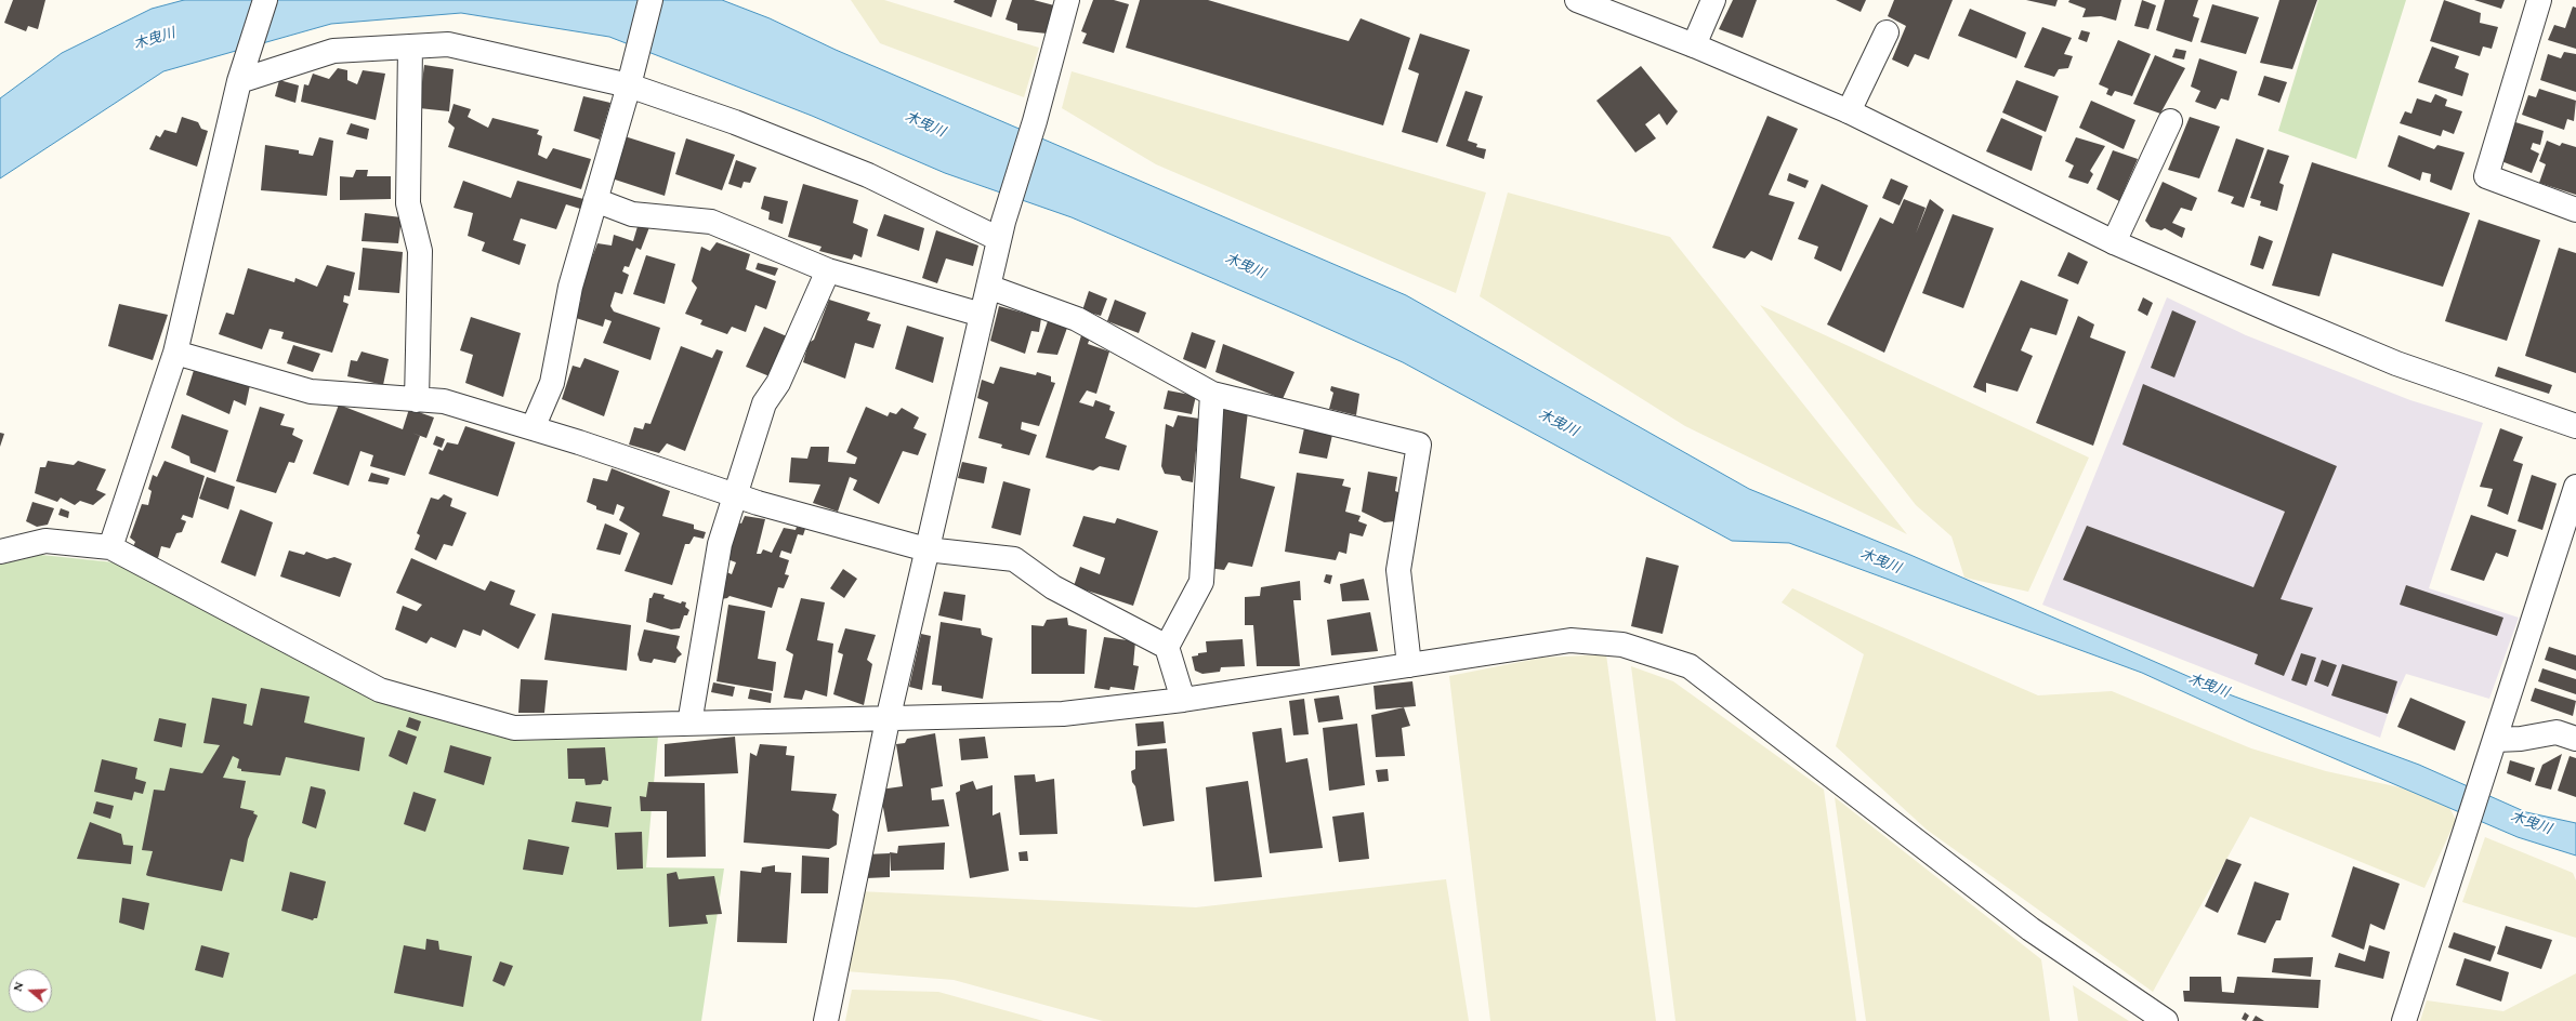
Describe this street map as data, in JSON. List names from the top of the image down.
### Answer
{
  "water": ["木曳川"],
  "north": "left"
}
